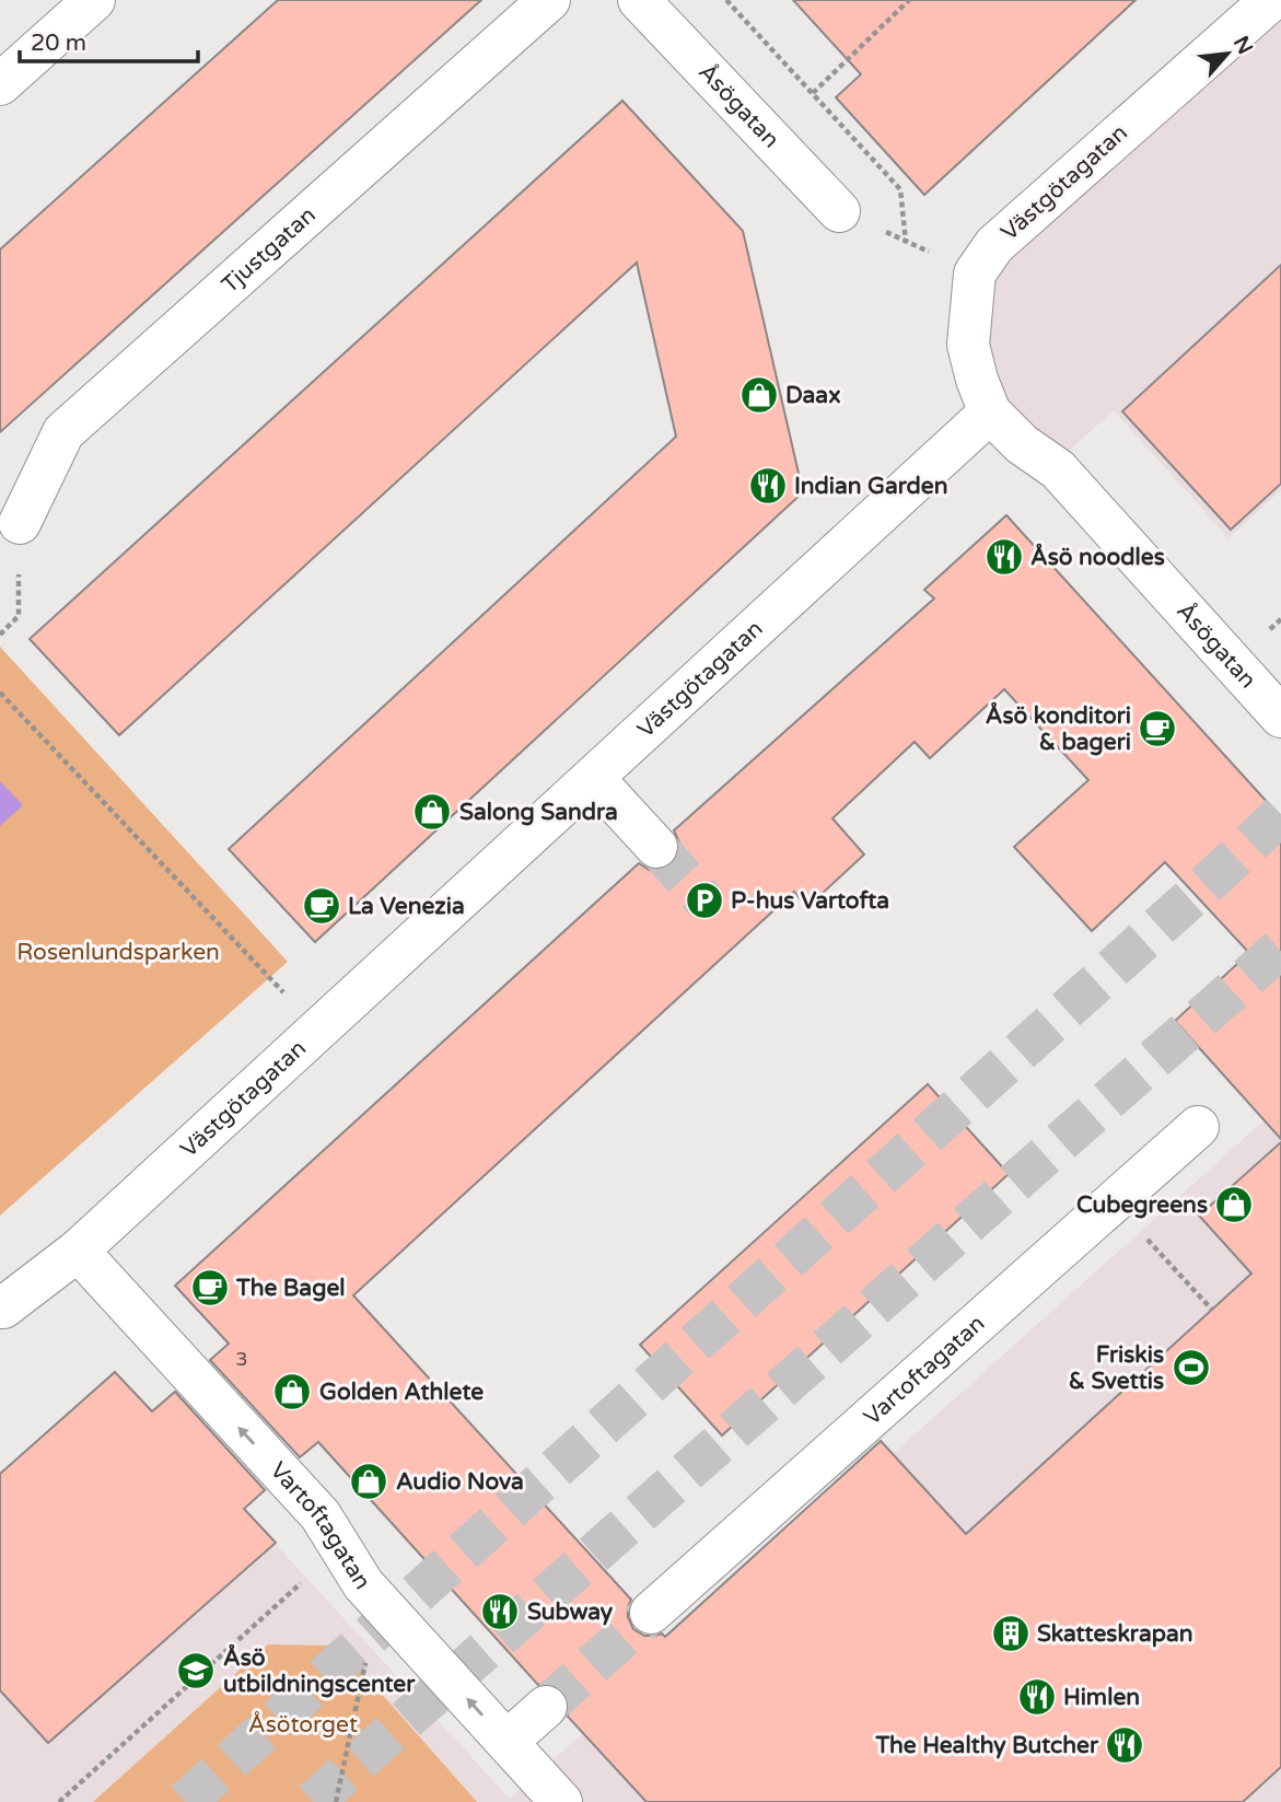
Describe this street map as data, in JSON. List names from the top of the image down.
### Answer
{
  "streets": {
    "street": [
      "Åsögatan",
      "Västgötagatan",
      "Tjustgatan",
      "Vartoftagatan"
    ]
  },
  "crossings": [
    ["Åsögatan", "Västgötagatan"],
    ["Västgötagatan", "Vartoftagatan"]
  ],
  "one_way": ["Vartoftagatan"],
  "parks": ["Rosenlundsparken", "Åsötorget"],
  "places": {
    "shop": [
      "Daax",
      "Salong Sandra",
      "Cubegreens",
      "Golden Athlete",
      "Audio Nova"
    ],
    "restaurant": [
      "Indian Garden",
      "Åsö noodles",
      "Subway",
      "Himlen",
      "The Healthy Butcher"
    ],
    "cafe": ["Åsö konditori & bageri", "La Venezia", "The Bagel"],
    "parking": ["P-hus Vartofta"],
    "sports": ["Friskis & Svettis"],
    "building": ["Skatteskrapan"],
    "school or university": ["Åsö utbildningscenter"]
  },
  "house_numbers": ["3"],
  "scale_bar": "20 m",
  "north": "top right"
}
